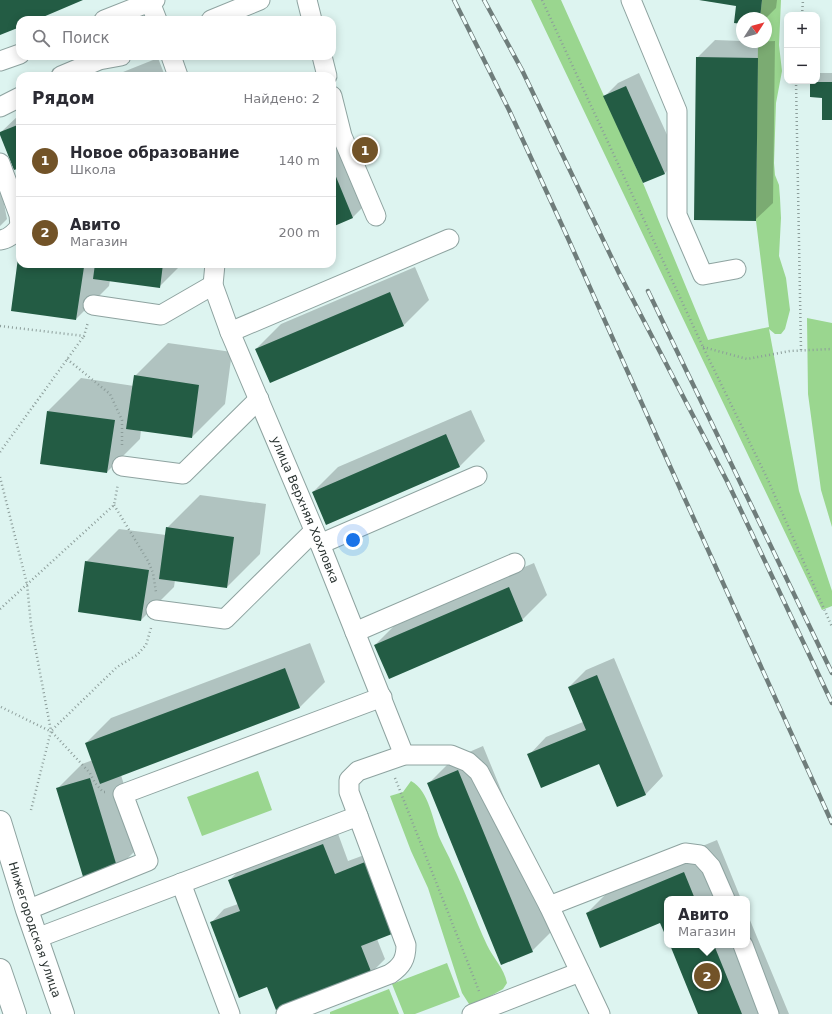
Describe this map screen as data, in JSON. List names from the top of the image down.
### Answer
{
  "streets": {
    "main road": ["Нижегородская улица"],
    "street": ["улица Верхняя Хохловка"]
  },
  "north": "top right",
  "page": {
    "map_buttons": ["+", "−"],
    "search": "Поиск",
    "heading": ["Рядом", "Найдено: 2"],
    "list": [
      {
        "mark": "1",
        "name": "Новое образование",
        "note": "Школа",
        "value": "140 m"
      },
      {
        "mark": "2",
        "name": "Авито",
        "note": "Магазин",
        "value": "200 m"
      }
    ],
    "pins": ["1", "2"],
    "popup": ["Авито", "Магазин"]
  }
}
